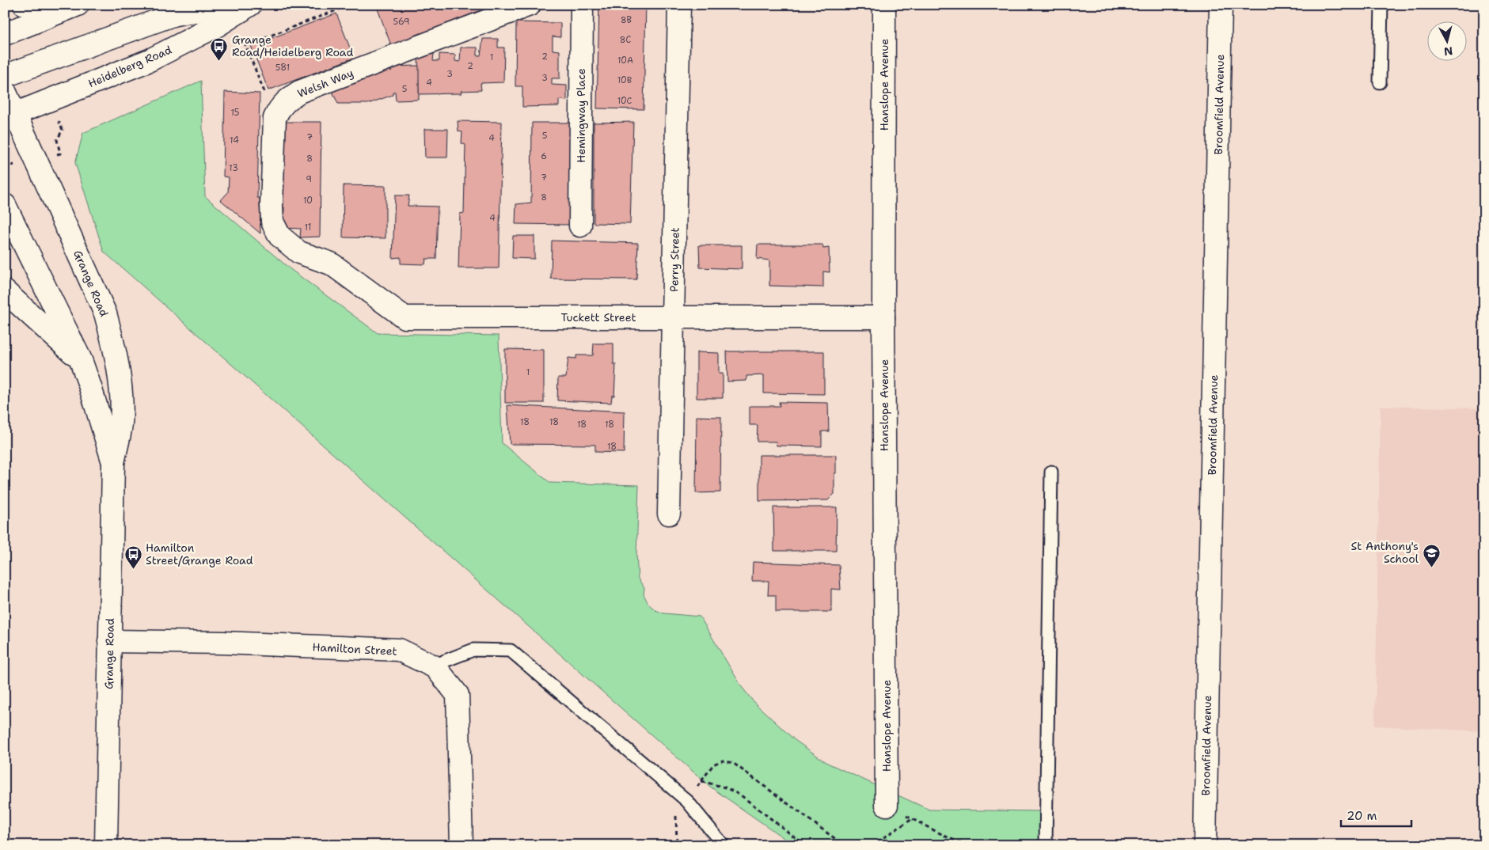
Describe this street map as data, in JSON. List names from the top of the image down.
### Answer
{
  "streets": {
    "street": [
      "Heidelberg Road",
      "Welsh Way",
      "Hanslope Avenue",
      "Broomfield Avenue",
      "Hemingway Place",
      "Perry Street",
      "Grange Road",
      "Tuckett Street",
      "Hamilton Street"
    ]
  },
  "crossings": [
    ["Heidelberg Road", "Grange Road"],
    ["Welsh Way", "Tuckett Street"],
    ["Hanslope Avenue", "Tuckett Street"],
    ["Perry Street", "Tuckett Street"],
    ["Grange Road", "Hamilton Street"]
  ],
  "places": {
    "bus stop": ["Grange Road/Heidelberg Road", "Hamilton Street/Grange Road"],
    "school or university": ["St Anthony's School"]
  },
  "house_numbers": [
    "8B",
    "569",
    "8C",
    "2",
    "1",
    "10A",
    "2",
    "581",
    "3",
    "3",
    "10B",
    "4",
    "5",
    "10C",
    "15",
    "5",
    "7",
    "4",
    "14",
    "6",
    "8",
    "13",
    "7",
    "9",
    "8",
    "10",
    "4",
    "11",
    "1",
    "18",
    "18",
    "18",
    "18",
    "18"
  ],
  "scale_bar": "20 m",
  "north": "bottom"
}
